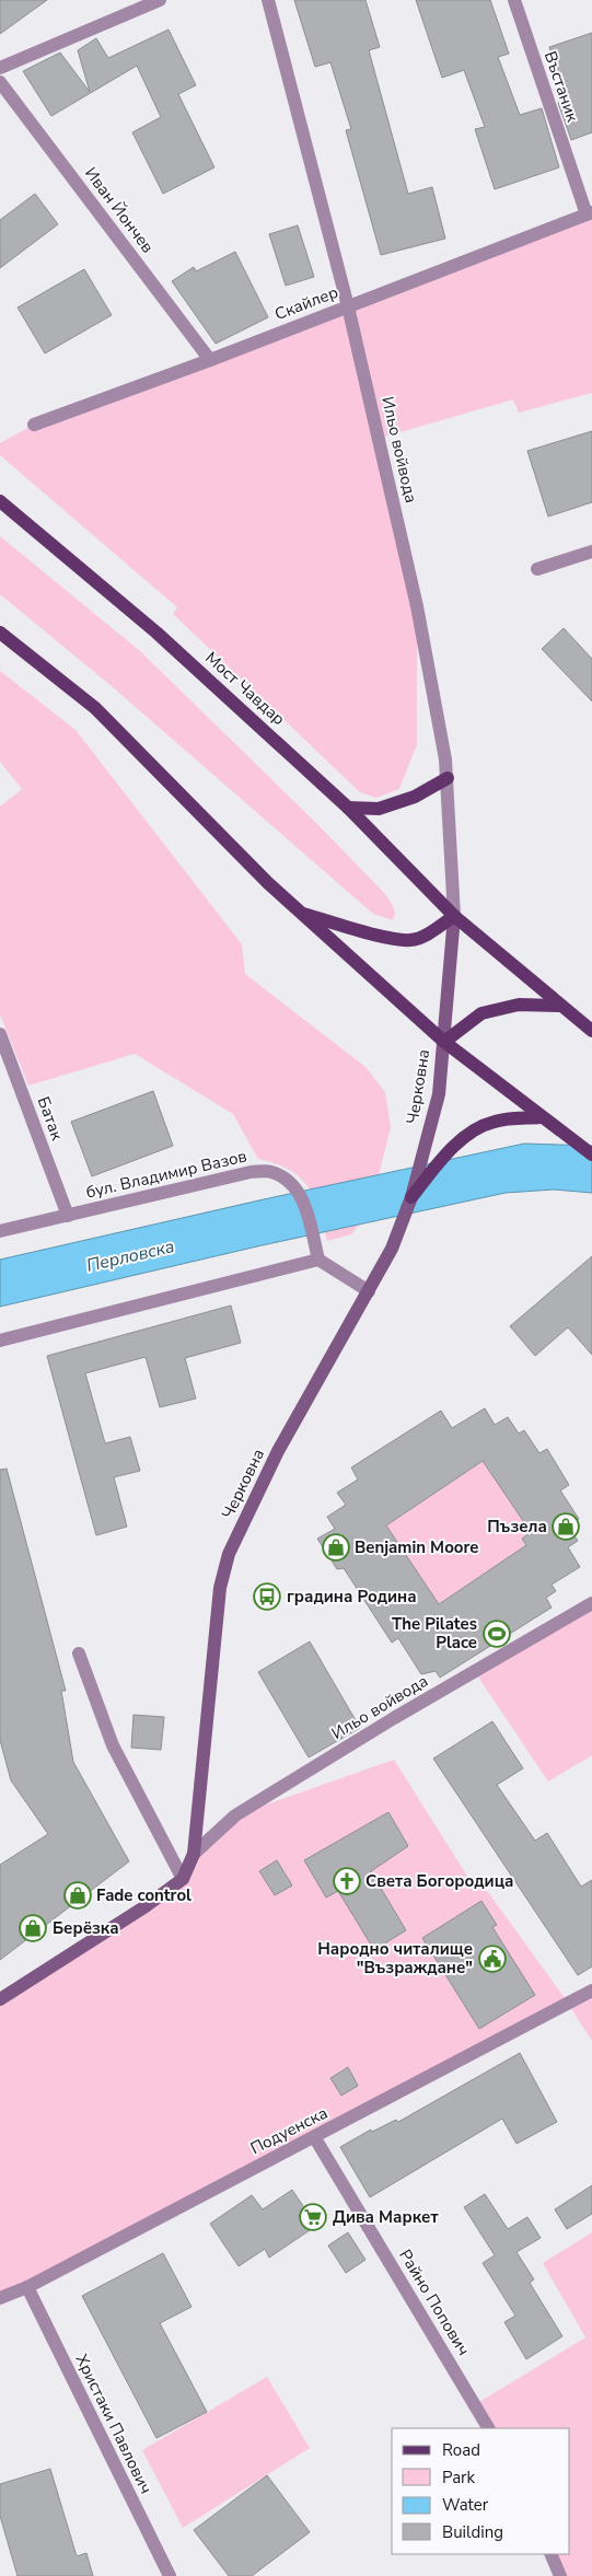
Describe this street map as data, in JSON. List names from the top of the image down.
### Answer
{
  "streets": {
    "main road": ["Мост Чавдар"],
    "street": [
      "Въстаник",
      "Иван Йончев",
      "Скайлер",
      "Ильо войвода",
      "Черковна",
      "Батак",
      "бул. Владимир Вазов",
      "Подуенска",
      "Райно Попович",
      "Христаки Павлович"
    ]
  },
  "crossings": [
    ["Въстаник", "Скайлер"],
    ["Иван Йончев", "Скайлер"],
    ["Скайлер", "Ильо войвода"],
    ["Ильо войвода", "Мост Чавдар"],
    ["Ильо войвода", "Черковна"],
    ["Мост Чавдар", "Черковна"],
    ["Батак", "бул. Владимир Вазов"],
    ["Подуенска", "Райно Попович"],
    ["Подуенска", "Христаки Павлович"]
  ],
  "water": ["Перловска"],
  "places": {
    "shop": [
      "Пъзела",
      "Benjamin Moore",
      "Fade control",
      "Берёзка"
    ],
    "bus stop": ["градина Родина"],
    "sports": ["The Pilates Place"],
    "church": ["Света Богородица"],
    "public building": ["Народно читалище \"Възраждане\""],
    "supermarket": ["Дива Маркет"]
  },
  "legend": [
    "Road",
    "Park",
    "Water",
    "Building"
  ]
}
